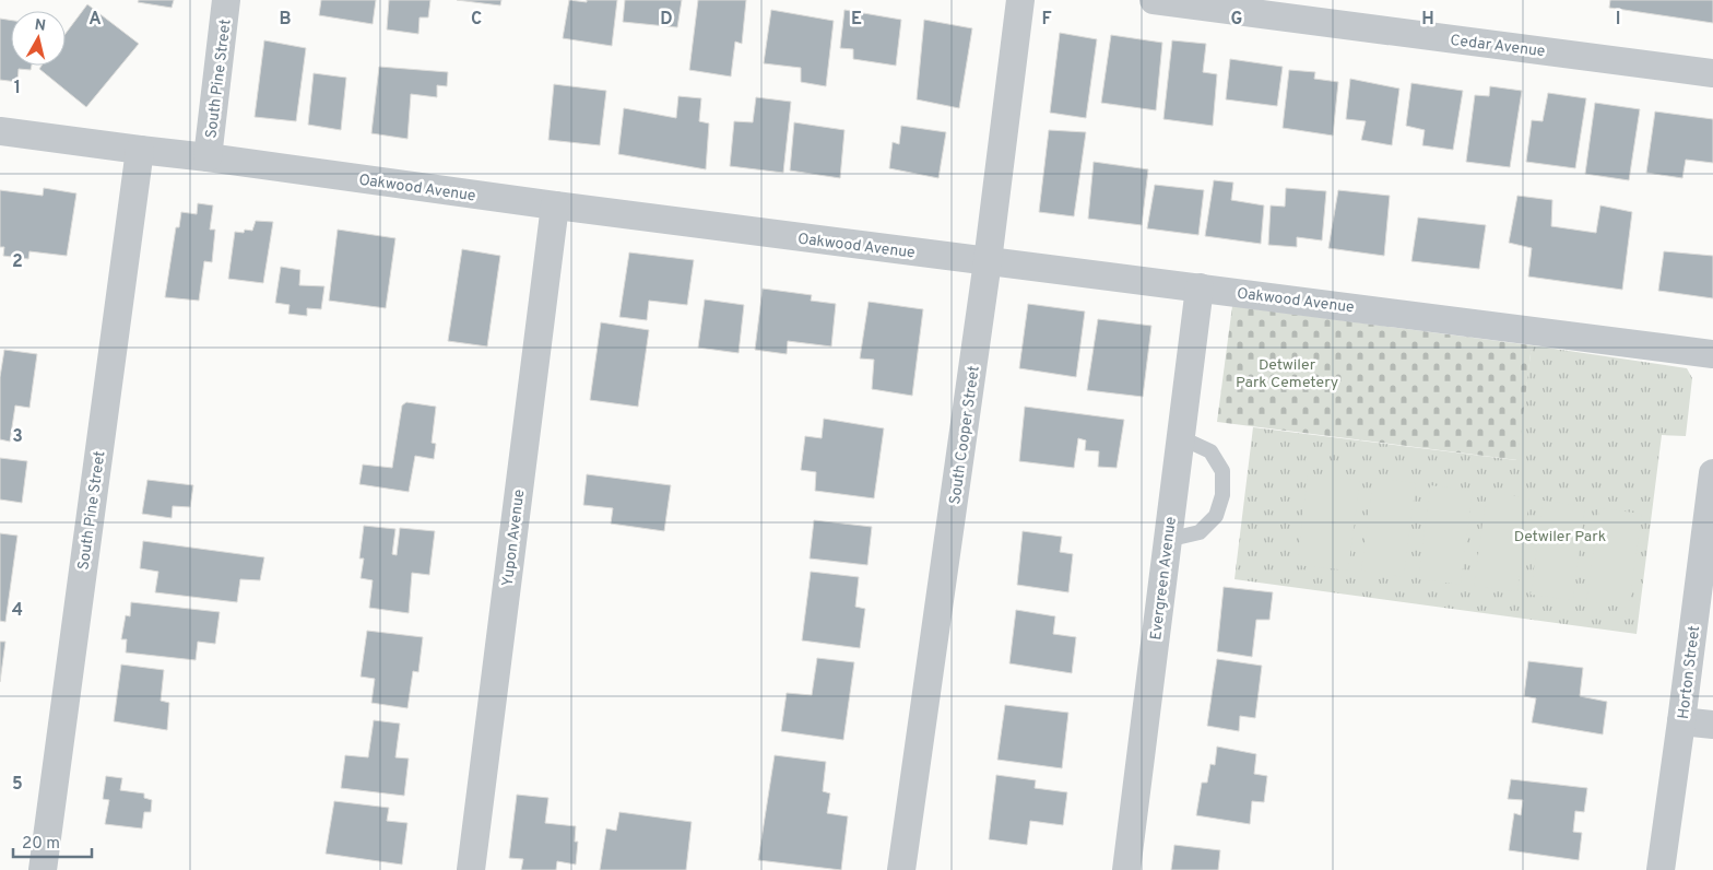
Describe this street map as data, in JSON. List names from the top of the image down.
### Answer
{
  "streets": {
    "street": [
      "Cedar Avenue",
      "South Pine Street",
      "Oakwood Avenue",
      "South Cooper Street",
      "Yupon Avenue",
      "Evergreen Avenue",
      "Horton Street"
    ]
  },
  "crossings": [
    ["South Pine Street", "Oakwood Avenue"],
    ["Oakwood Avenue", "South Cooper Street"],
    ["Oakwood Avenue", "Yupon Avenue"],
    ["Oakwood Avenue", "Evergreen Avenue"]
  ],
  "parks": ["Detwiler Park Cemetery", "Detwiler Park"],
  "scale_bar": "20 m",
  "north": "top",
  "grid": {
    "columns": [
      "A",
      "B",
      "C",
      "D",
      "E",
      "F",
      "G",
      "H",
      "I"
    ],
    "rows": [
      "1",
      "2",
      "3",
      "4",
      "5"
    ]
  }
}
